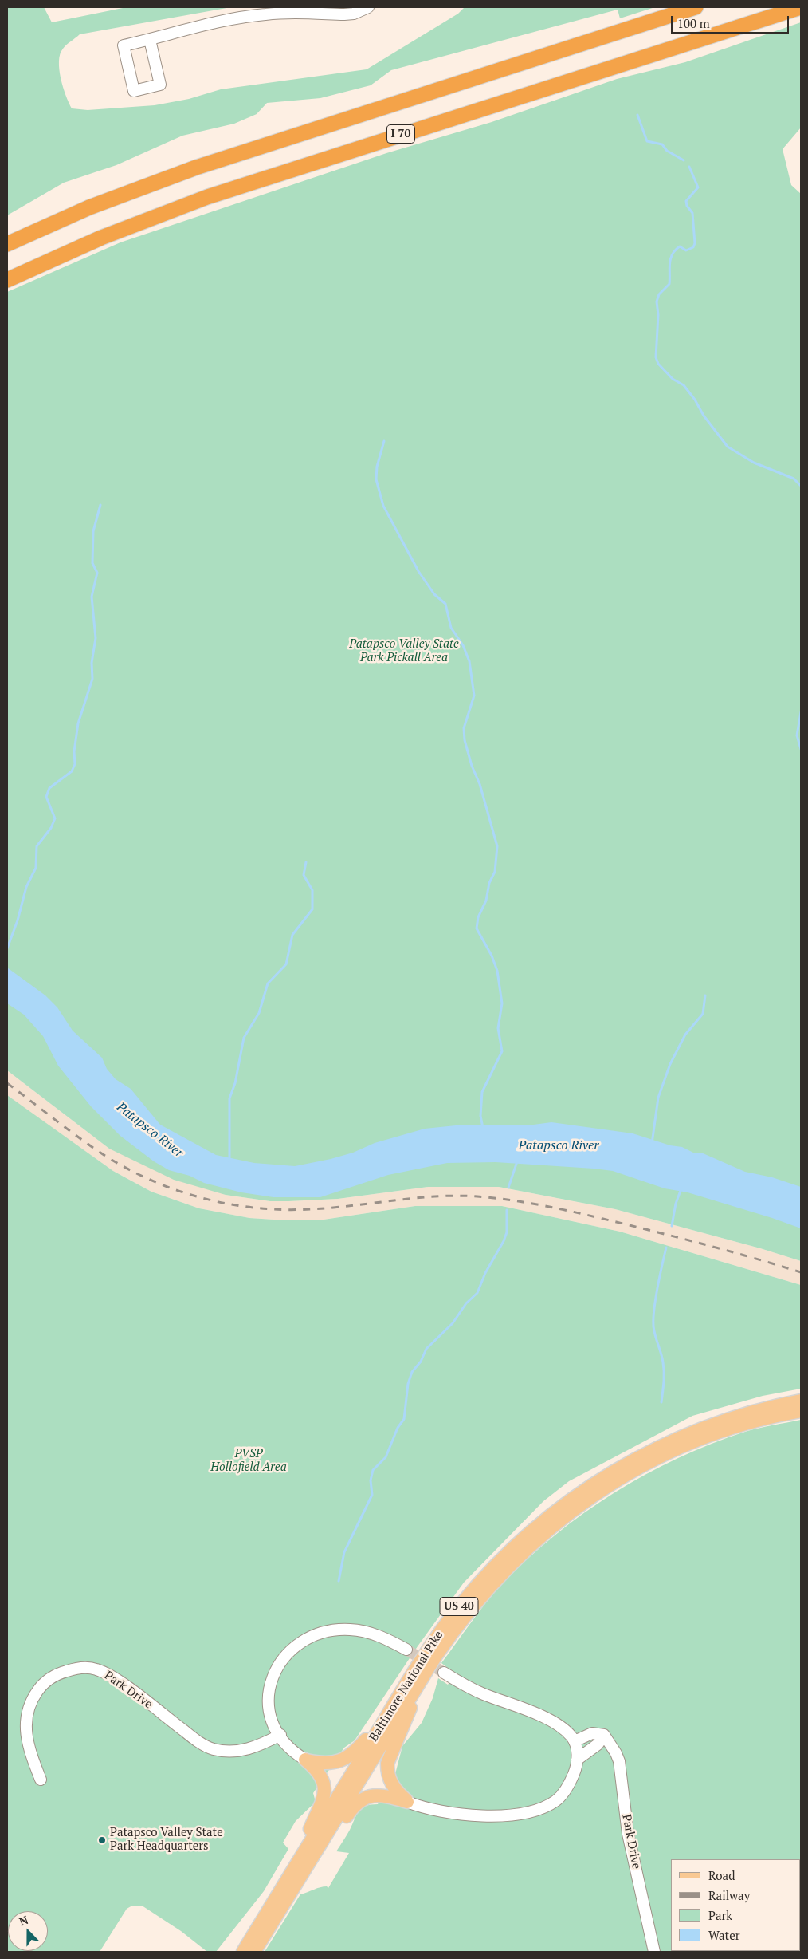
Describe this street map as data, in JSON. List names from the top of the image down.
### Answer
{
  "streets": {
    "highway": ["I 70"],
    "main road": ["US 40", "Baltimore National Pike"],
    "street": ["Park Drive"]
  },
  "water": ["Patapsco River"],
  "parks": ["Patapsco Valley State Park Pickall Area", "PVSP Hollofield Area"],
  "places": ["Patapsco Valley State Park Headquarters"],
  "legend": [
    "Road",
    "Railway",
    "Park",
    "Water"
  ],
  "scale_bar": "100 m",
  "north": "top"
}
